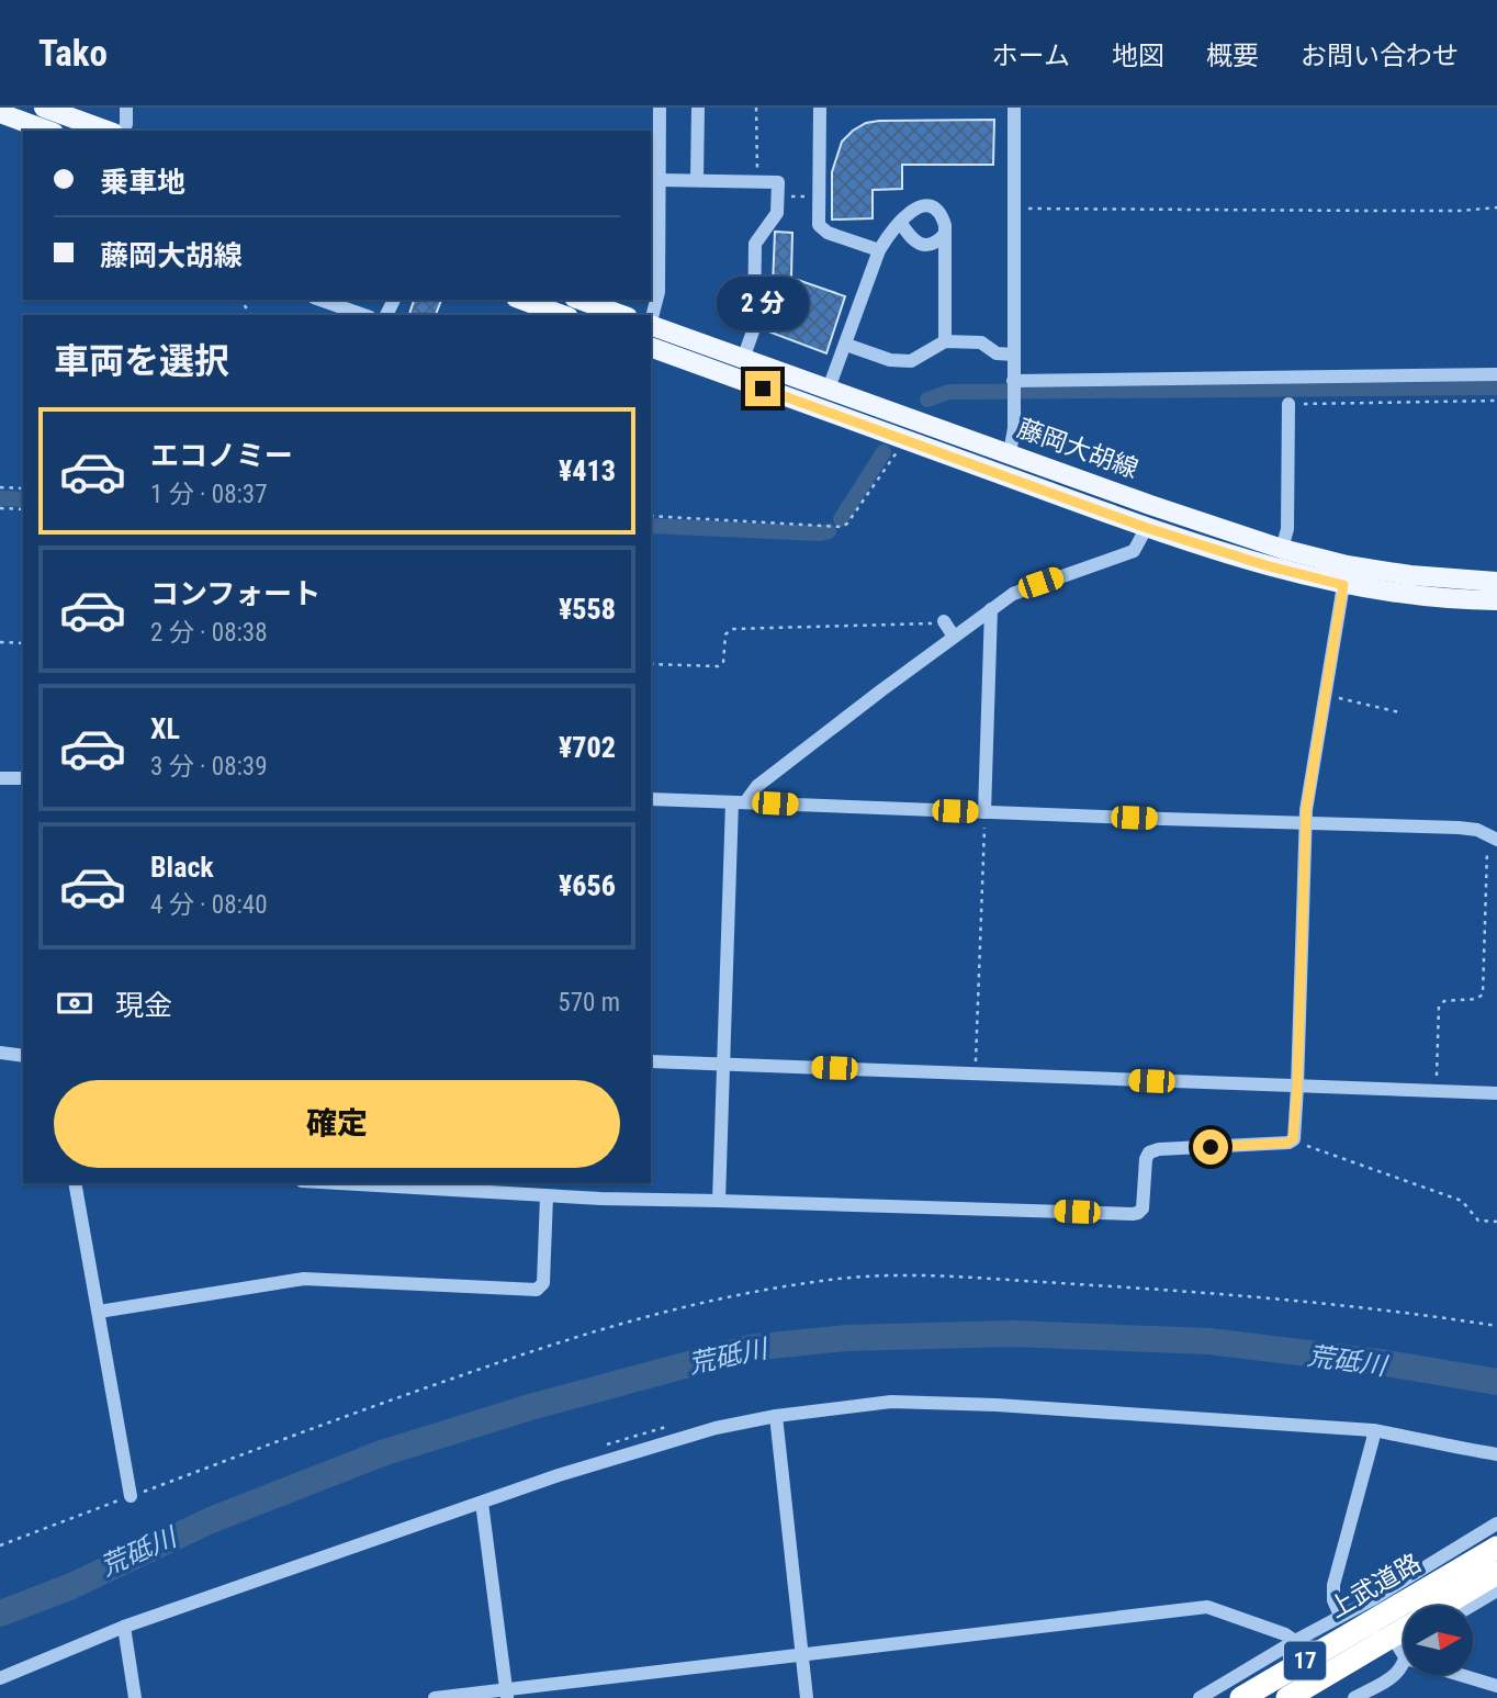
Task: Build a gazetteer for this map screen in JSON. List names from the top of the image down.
{
  "streets": {
    "highway": ["上武道路", "17"],
    "main road": ["藤岡大胡線"]
  },
  "water": ["荒砥川"],
  "north": "right",
  "page": {
    "header": "Tako",
    "nav": [
      "ホーム",
      "地図",
      "概要",
      "お問い合わせ"
    ],
    "banner": ["乗車地", "藤岡大胡線"],
    "bubble": "2 分",
    "heading": "車両を選択",
    "list": [
      {
        "name": "エコノミー",
        "note": "1 分 · 08:37",
        "value": "¥413"
      },
      {
        "name": "コンフォート",
        "note": "2 分 · 08:38",
        "value": "¥558"
      },
      {
        "name": "XL",
        "note": "3 分 · 08:39",
        "value": "¥702"
      },
      {
        "name": "Black",
        "note": "4 分 · 08:40",
        "value": "¥656"
      }
    ],
    "pay": ["現金", "570 m"],
    "buttons": "確定"
  }
}
